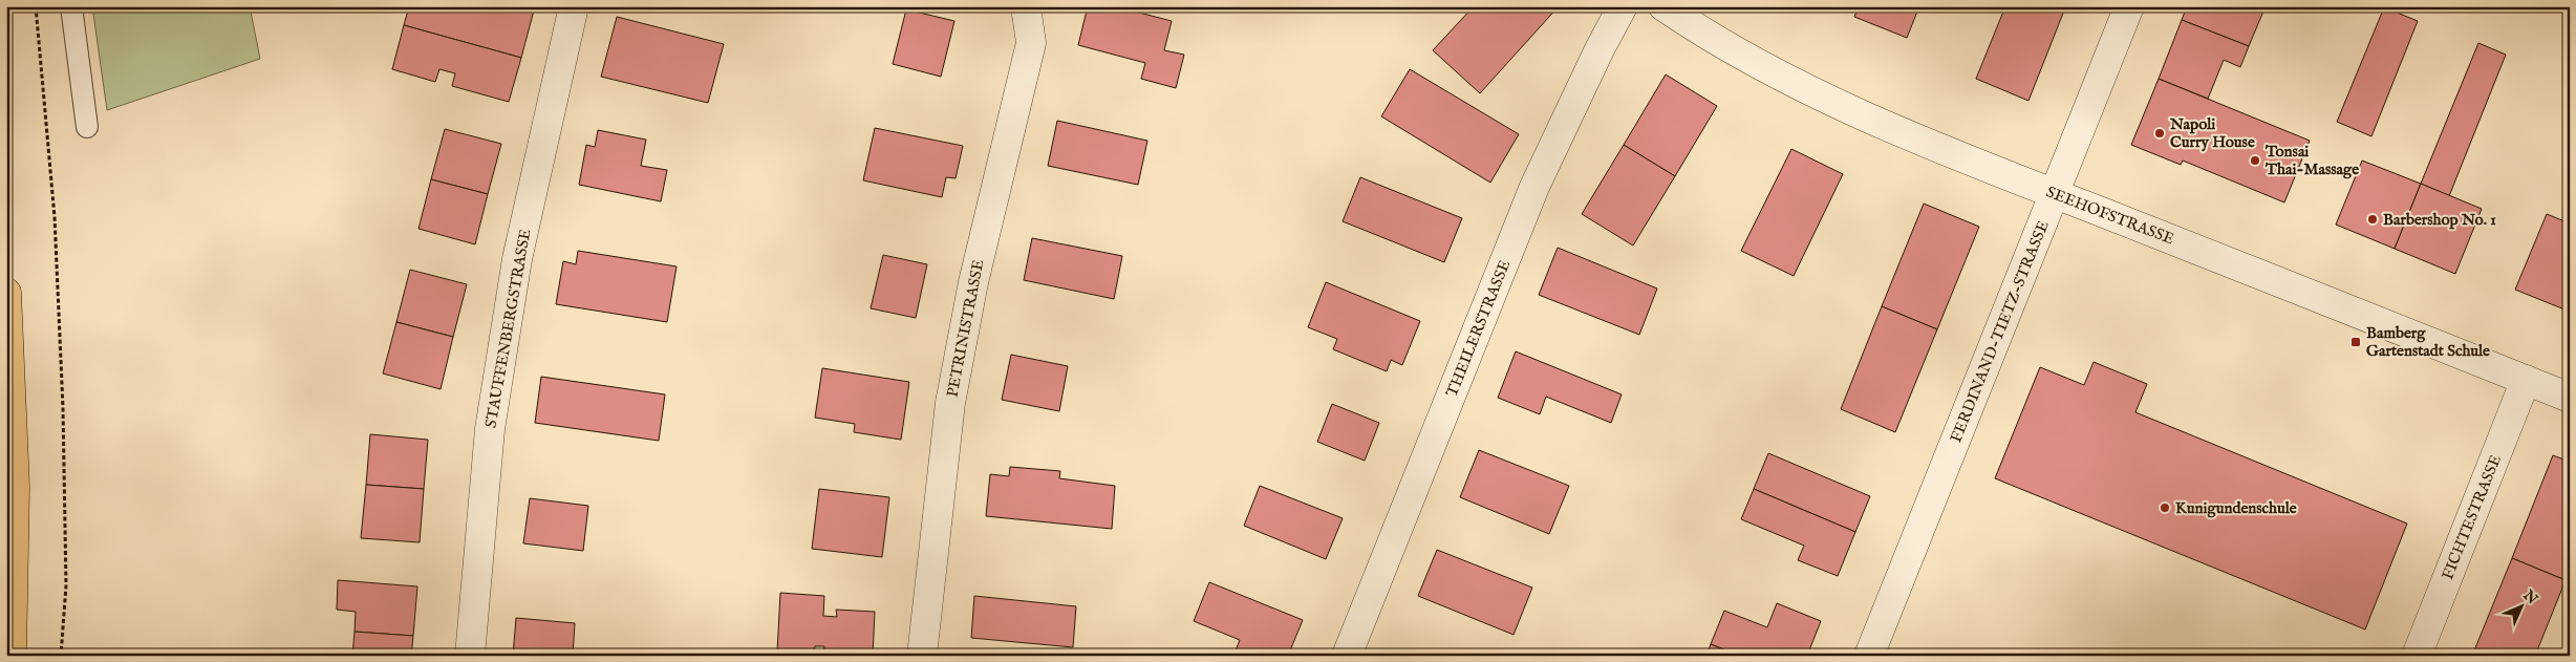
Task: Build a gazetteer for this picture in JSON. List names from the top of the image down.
{
  "streets": {
    "street": [
      "SEEHOFSTRASSE",
      "STAUFFENBERGSTRASSE",
      "PETRINISTRASSE",
      "THEILERSTRASSE",
      "FERDINAND-TIETZ-STRASSE",
      "FICHTESTRASSE"
    ]
  },
  "crossings": [
    ["SEEHOFSTRASSE", "FERDINAND-TIETZ-STRASSE"],
    ["SEEHOFSTRASSE", "FICHTESTRASSE"]
  ],
  "places": {
    "other": [
      "Napoli Curry House",
      "Tonsai Thai-Massage",
      "Barbershop No. 1",
      "Kunigundenschule"
    ],
    "transit": ["Bamberg Gartenstadt Schule"]
  },
  "north": "top right"
}
